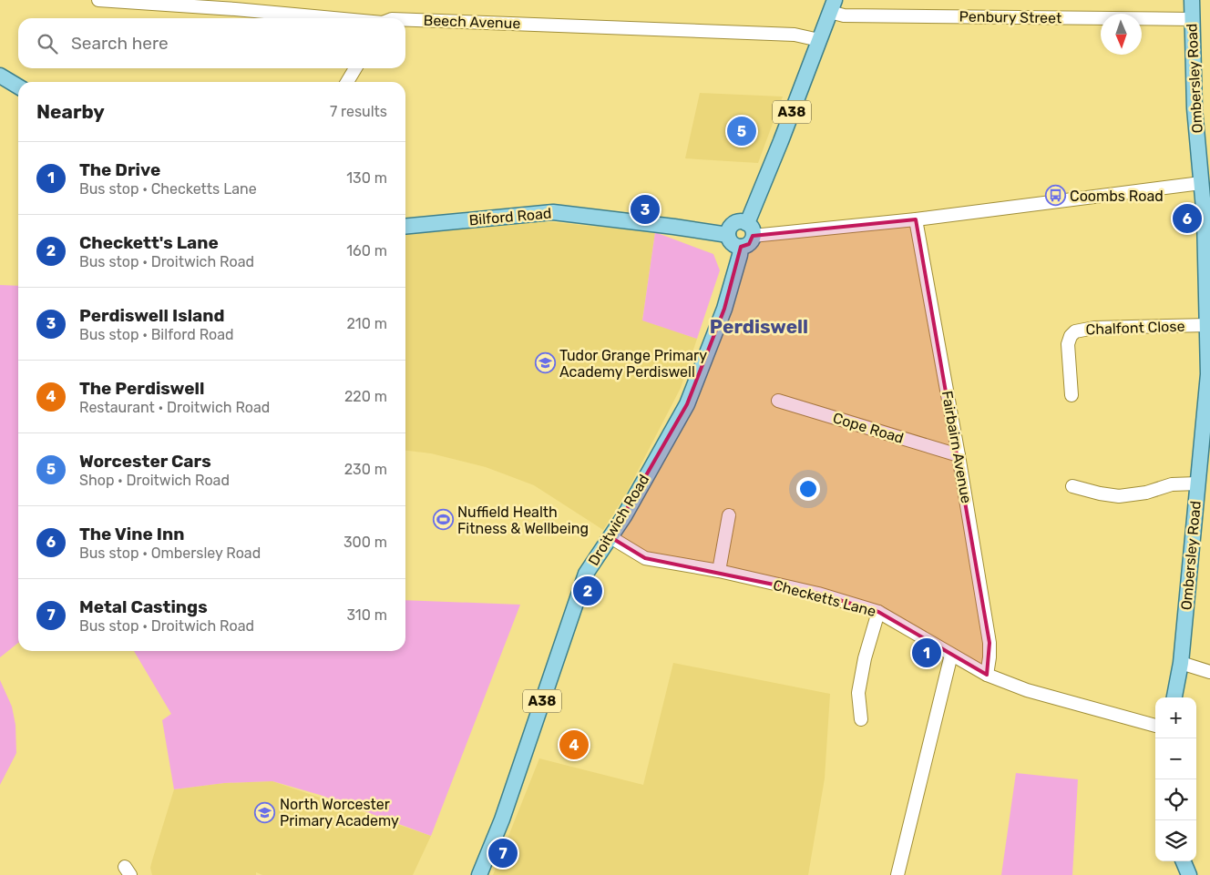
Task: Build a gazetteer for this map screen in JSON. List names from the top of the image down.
{
  "streets": {
    "main road": [
      "Ombersley Road",
      "A38",
      "Bilford Road",
      "Droitwich Road"
    ],
    "street": [
      "Penbury Street",
      "Beech Avenue",
      "Chalfont Close",
      "Cope Road",
      "Fairbairn Avenue",
      "Checketts Lane"
    ]
  },
  "crossings": [
    ["Penbury Street", "Ombersley Road"],
    ["Penbury Street", "A38"],
    ["Beech Avenue", "A38"],
    ["Ombersley Road", "Chalfont Close"],
    ["A38", "Bilford Road"],
    ["A38", "Droitwich Road"],
    ["Bilford Road", "Droitwich Road"],
    ["Cope Road", "Fairbairn Avenue"],
    ["Fairbairn Avenue", "Checketts Lane"],
    ["Droitwich Road", "Checketts Lane"]
  ],
  "districts": ["Perdiswell"],
  "places": {
    "bus stop": ["Coombs Road"],
    "school or university": ["Tudor Grange Primary Academy Perdiswell", "North Worcester Primary Academy"],
    "sports": ["Nuffield Health Fitness & Wellbeing"]
  },
  "north": "bottom",
  "page": {
    "search": "Search here",
    "heading": ["Nearby", "7 results"],
    "pins": [
      "5",
      "3",
      "6",
      "2",
      "1",
      "4",
      "7"
    ],
    "list": [
      {
        "mark": "1",
        "name": "The Drive",
        "note": "Bus stop · Checketts Lane",
        "value": "130 m"
      },
      {
        "mark": "2",
        "name": "Checkett's Lane",
        "note": "Bus stop · Droitwich Road",
        "value": "160 m"
      },
      {
        "mark": "3",
        "name": "Perdiswell Island",
        "note": "Bus stop · Bilford Road",
        "value": "210 m"
      },
      {
        "mark": "4",
        "name": "The Perdiswell",
        "note": "Restaurant · Droitwich Road",
        "value": "220 m"
      },
      {
        "mark": "5",
        "name": "Worcester Cars",
        "note": "Shop · Droitwich Road",
        "value": "230 m"
      },
      {
        "mark": "6",
        "name": "The Vine Inn",
        "note": "Bus stop · Ombersley Road",
        "value": "300 m"
      },
      {
        "mark": "7",
        "name": "Metal Castings",
        "note": "Bus stop · Droitwich Road",
        "value": "310 m"
      }
    ],
    "map_buttons": ["+", "−"]
  }
}
